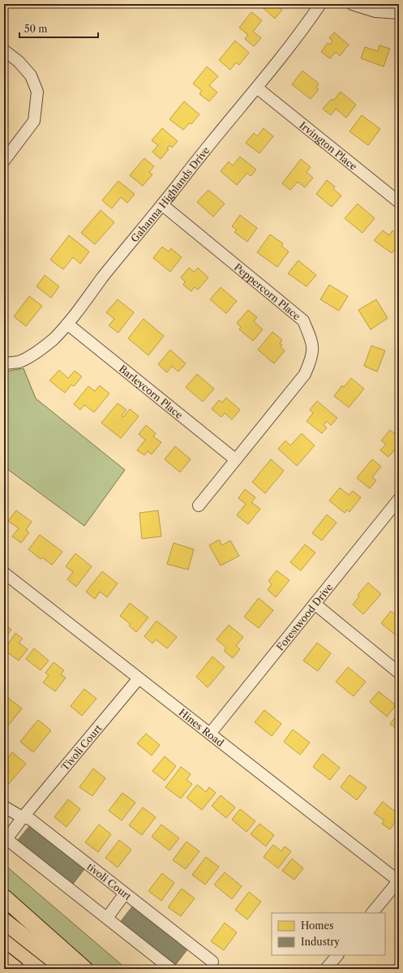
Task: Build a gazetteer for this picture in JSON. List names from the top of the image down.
{
  "streets": {
    "street": [
      "Irvington Place",
      "Gahanna Highlands Drive",
      "Peppercorn Place",
      "Barleycorn Place",
      "Forestwood Drive",
      "Hines Road",
      "Tivoli Court",
      "tivoli Court"
    ]
  },
  "crossings": [
    ["Irvington Place", "Gahanna Highlands Drive"],
    ["Gahanna Highlands Drive", "Peppercorn Place"],
    ["Gahanna Highlands Drive", "Barleycorn Place"],
    ["Peppercorn Place", "Barleycorn Place"],
    ["Forestwood Drive", "Hines Road"],
    ["Hines Road", "Tivoli Court"],
    ["Tivoli Court", "tivoli Court"]
  ],
  "legend": ["Homes", "Industry"],
  "scale_bar": "50 m"
}
